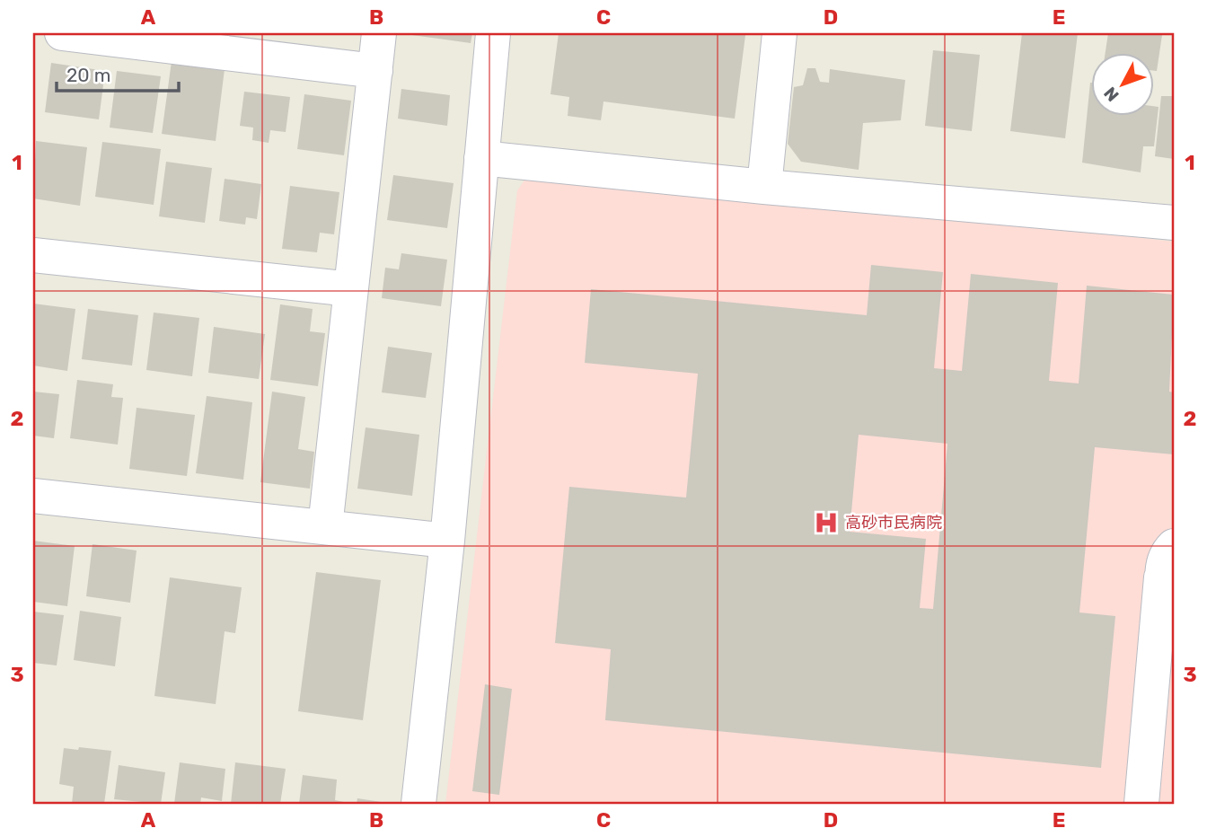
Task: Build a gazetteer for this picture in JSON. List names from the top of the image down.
{
  "places": {
    "hospital": ["高砂市民病院"]
  },
  "scale_bar": "20 m",
  "north": "bottom left",
  "grid": {
    "columns": [
      "A",
      "B",
      "C",
      "D",
      "E"
    ],
    "rows": ["1", "2", "3"]
  }
}
